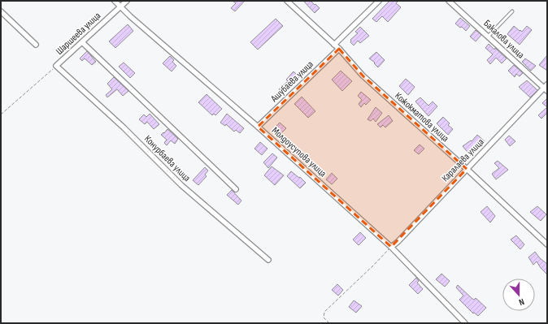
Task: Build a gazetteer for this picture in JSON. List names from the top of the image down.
{
  "streets": {
    "street": [
      "Шаршеева улица",
      "Бакалова улица",
      "Ашубаева улица",
      "Кожокматова улица",
      "Молдоусупова улица",
      "Конурбаева улица",
      "Каралаева улица"
    ]
  },
  "crossings": [
    ["Шаршеева улица", "Молдоусупова улица"],
    ["Шаршеева улица", "Конурбаева улица"],
    ["Бакалова улица", "Каралаева улица"],
    ["Ашубаева улица", "Кожокматова улица"],
    ["Ашубаева улица", "Молдоусупова улица"],
    ["Кожокматова улица", "Каралаева улица"],
    ["Молдоусупова улица", "Каралаева улица"]
  ],
  "north": "bottom"
}
